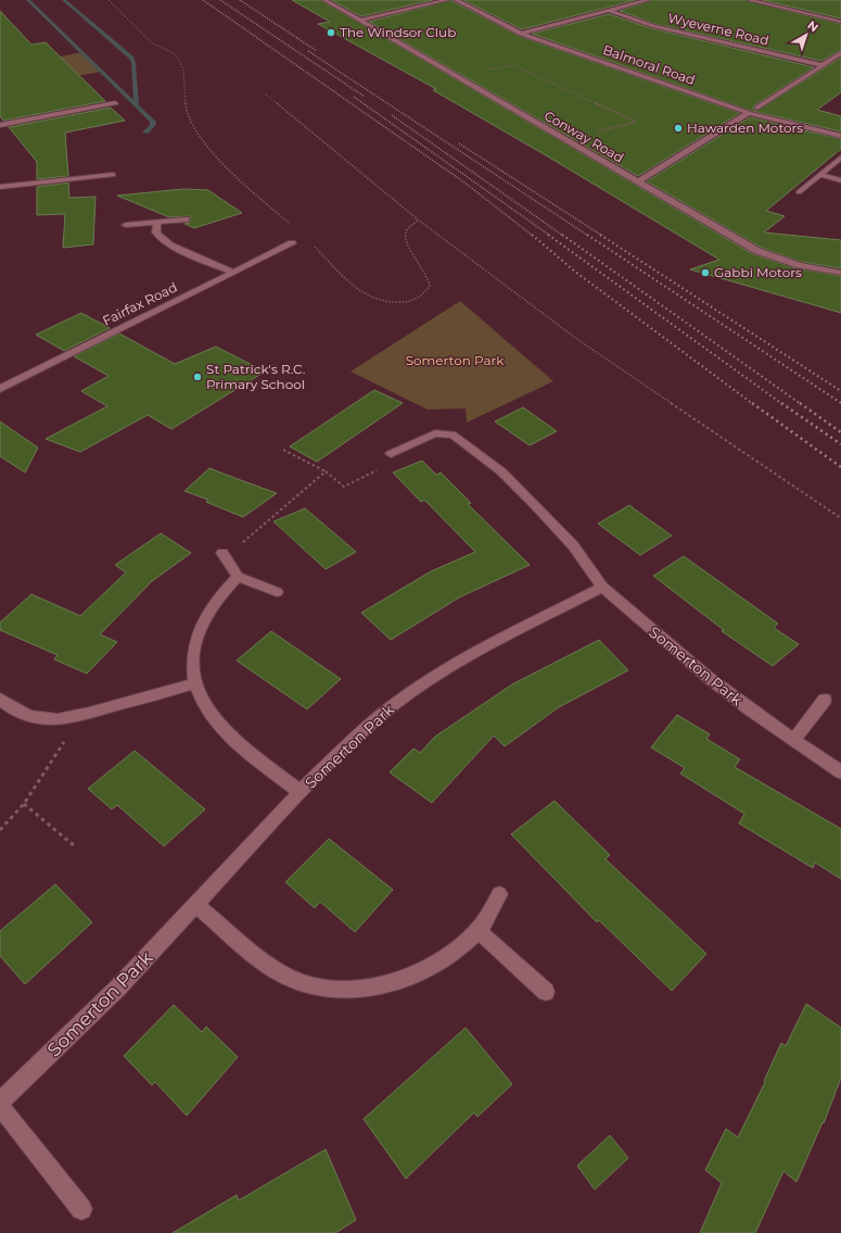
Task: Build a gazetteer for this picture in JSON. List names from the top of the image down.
{
  "streets": {
    "street": [
      "Wyeverne Road",
      "Balmoral Road",
      "Conway Road",
      "Fairfax Road",
      "Somerton Park"
    ]
  },
  "parks": ["Somerton Park"],
  "places": [
    "The Windsor Club",
    "Hawarden Motors",
    "Gabbi Motors",
    "St Patrick's R.C. Primary School"
  ],
  "north": "top right"
}
